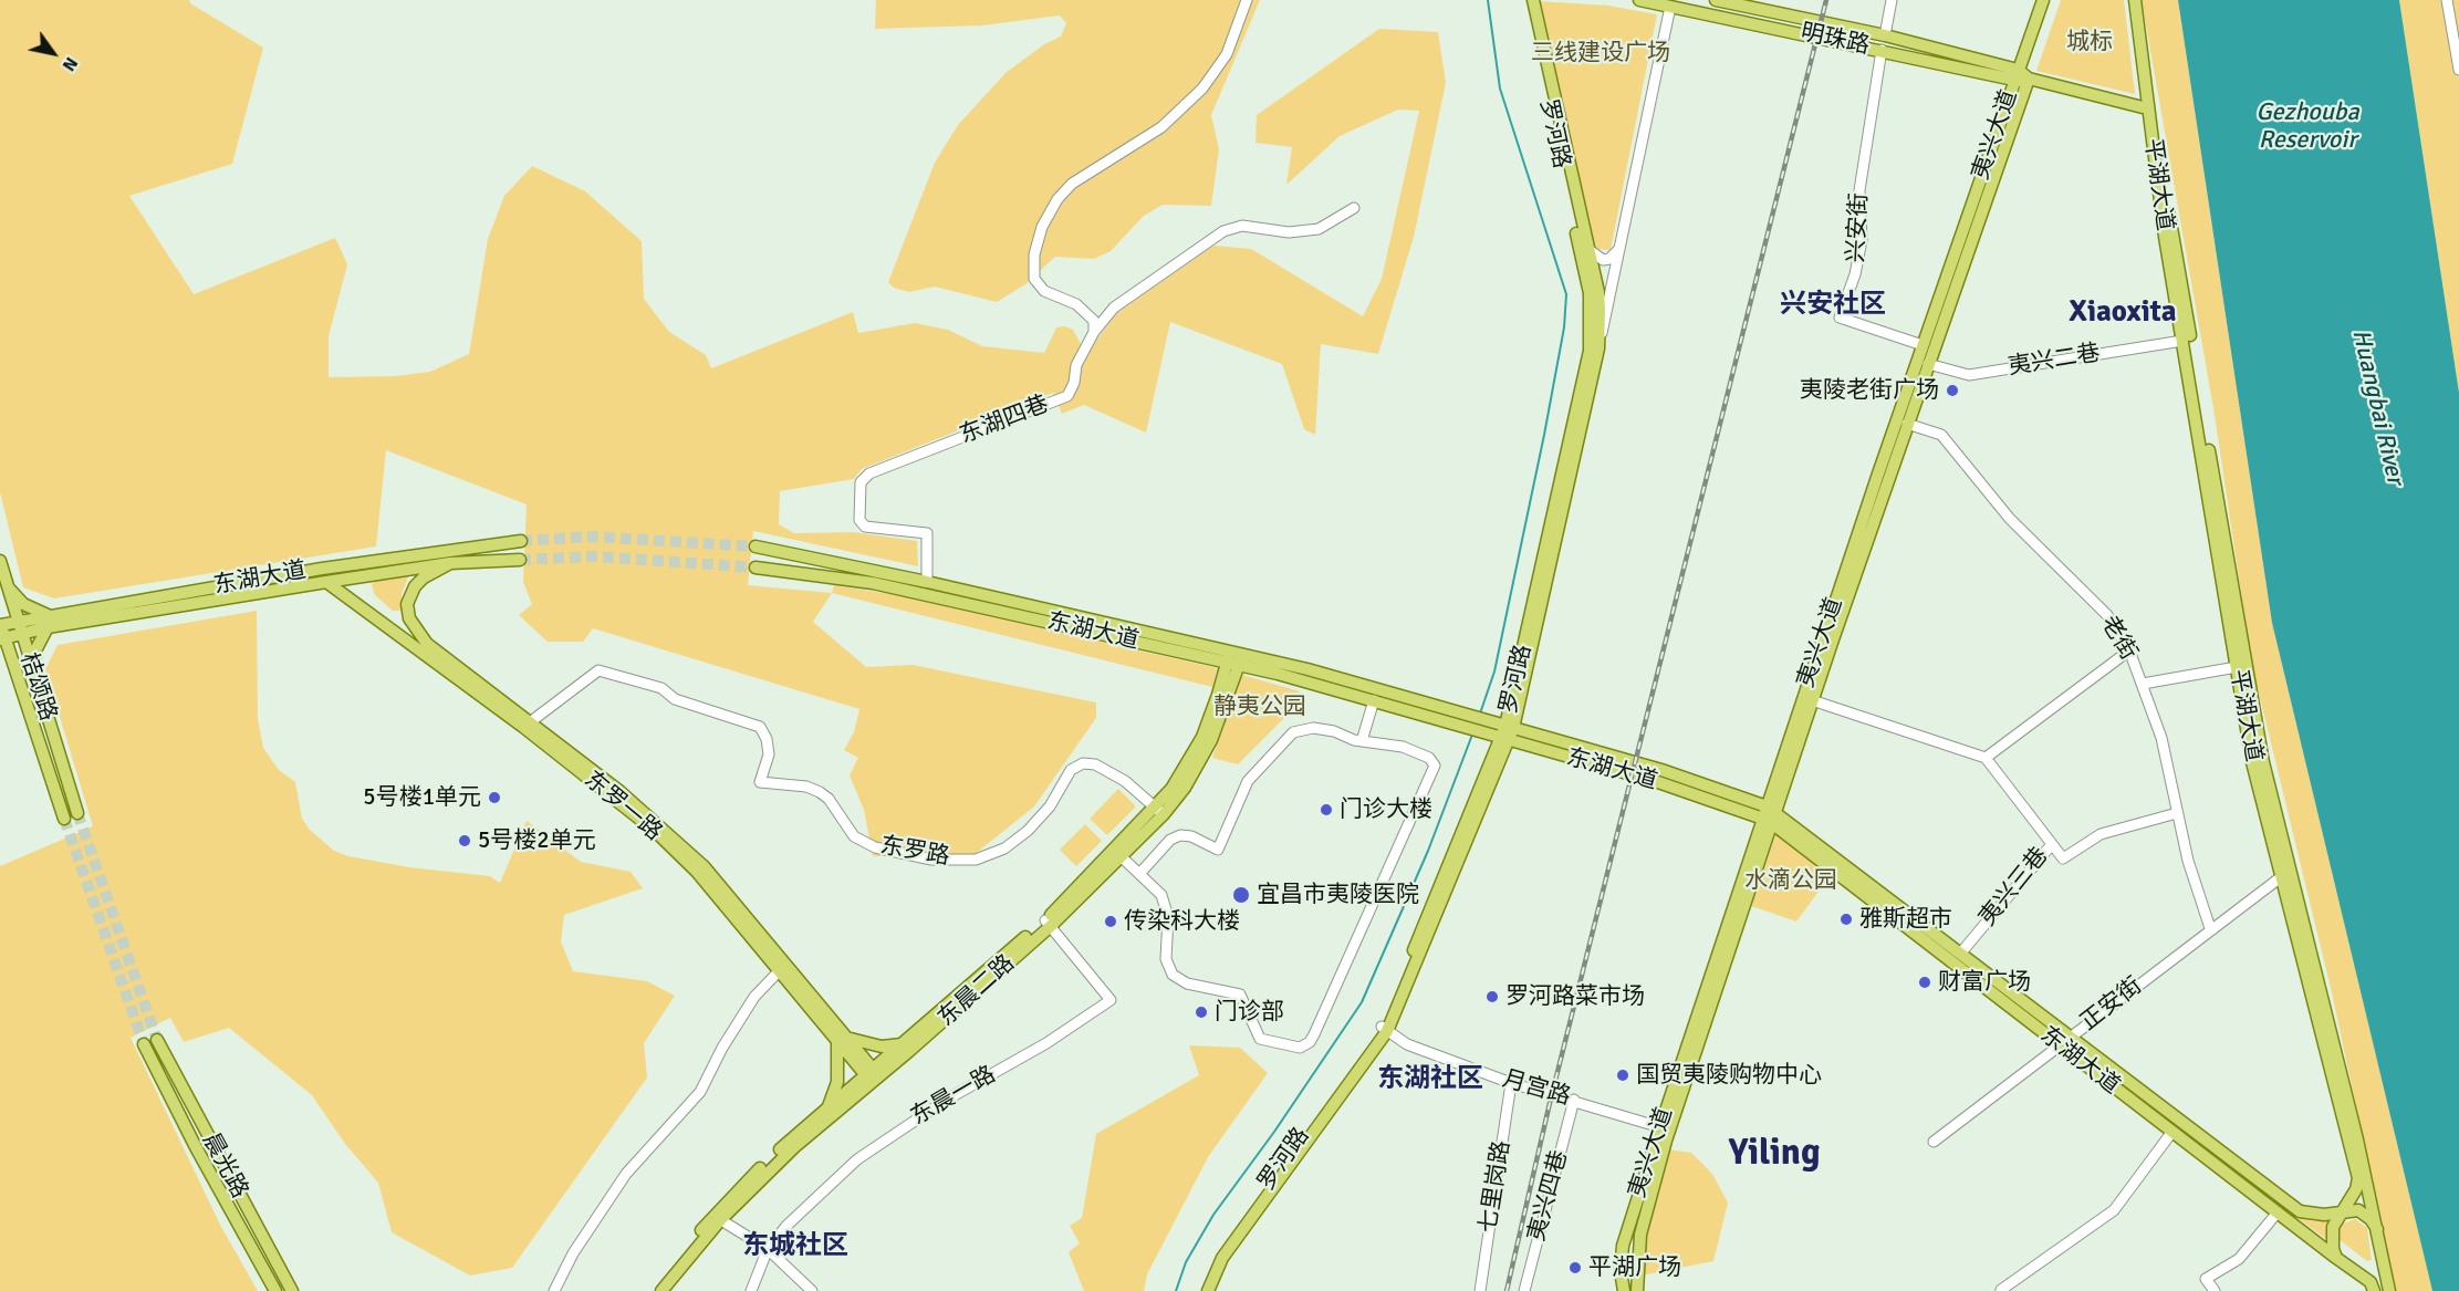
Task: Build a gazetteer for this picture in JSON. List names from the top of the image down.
{
  "streets": {
    "main road": [
      "明珠路",
      "罗河路",
      "夷兴大道",
      "平湖大道",
      "东湖大道",
      "桔颂路",
      "东罗一路",
      "东晨二路",
      "晨光路"
    ],
    "street": [
      "兴安街",
      "夷兴二巷",
      "东湖四巷",
      "老街",
      "东罗路",
      "夷兴三巷",
      "正安街",
      "月宫路",
      "东晨一路",
      "七里岗路",
      "夷兴四巷"
    ]
  },
  "crossings": [
    ["明珠路", "罗河路"],
    ["明珠路", "夷兴大道"],
    ["明珠路", "平湖大道"],
    ["明珠路", "兴安街"],
    ["罗河路", "东湖大道"],
    ["罗河路", "月宫路"],
    ["夷兴大道", "兴安街"],
    ["夷兴大道", "夷兴二巷"],
    ["夷兴大道", "东湖大道"],
    ["夷兴大道", "老街"],
    ["夷兴大道", "月宫路"],
    ["平湖大道", "夷兴二巷"],
    ["平湖大道", "东湖大道"],
    ["平湖大道", "正安街"],
    ["东湖四巷", "东湖大道"],
    ["东湖大道", "桔颂路"],
    ["东湖大道", "东罗一路"],
    ["东湖大道", "夷兴三巷"],
    ["东湖大道", "东晨二路"],
    ["东湖大道", "正安街"],
    ["老街", "正安街"],
    ["东罗一路", "东罗路"],
    ["东罗一路", "东晨二路"],
    ["东罗路", "东晨二路"],
    ["东晨二路", "东晨一路"],
    ["月宫路", "七里岗路"],
    ["月宫路", "夷兴四巷"]
  ],
  "districts": [
    "兴安社区",
    "Xiaoxita",
    "东湖社区",
    "Yiling",
    "东城社区"
  ],
  "water": ["Gezhouba Reservoir", "Huangbai River"],
  "parks": [
    "城标",
    "三线建设广场",
    "静夷公园",
    "水滴公园"
  ],
  "places": [
    "夷陵老街广场",
    "5号楼1单元",
    "门诊大楼",
    "5号楼2单元",
    "宜昌市夷陵医院",
    "雅斯超市",
    "传染科大楼",
    "财富广场",
    "罗河路菜市场",
    "门诊部",
    "国贸夷陵购物中心",
    "平湖广场"
  ],
  "north": "bottom right"
}
